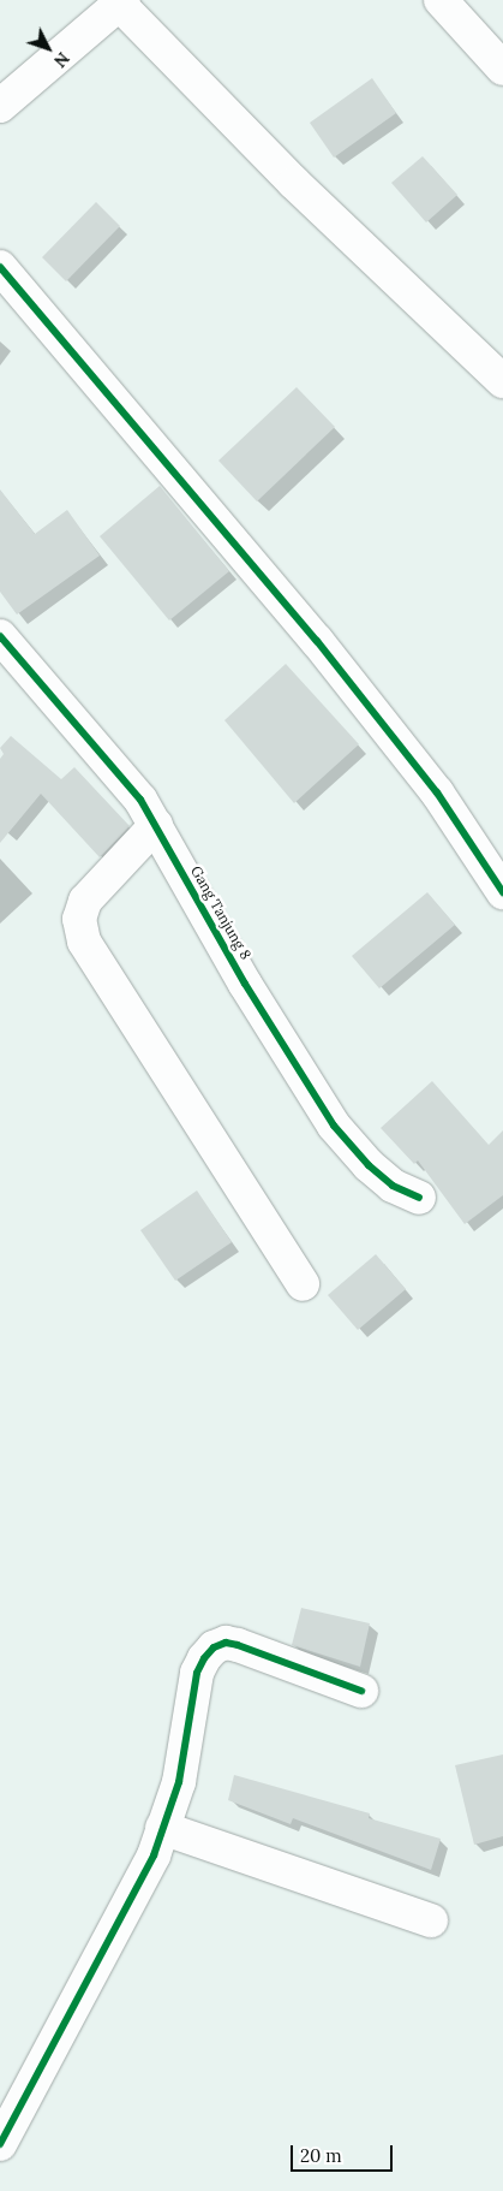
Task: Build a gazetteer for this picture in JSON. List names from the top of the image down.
{
  "streets": {
    "street": ["Gang Tanjung 8"]
  },
  "scale_bar": "20 m",
  "north": "bottom right"
}
